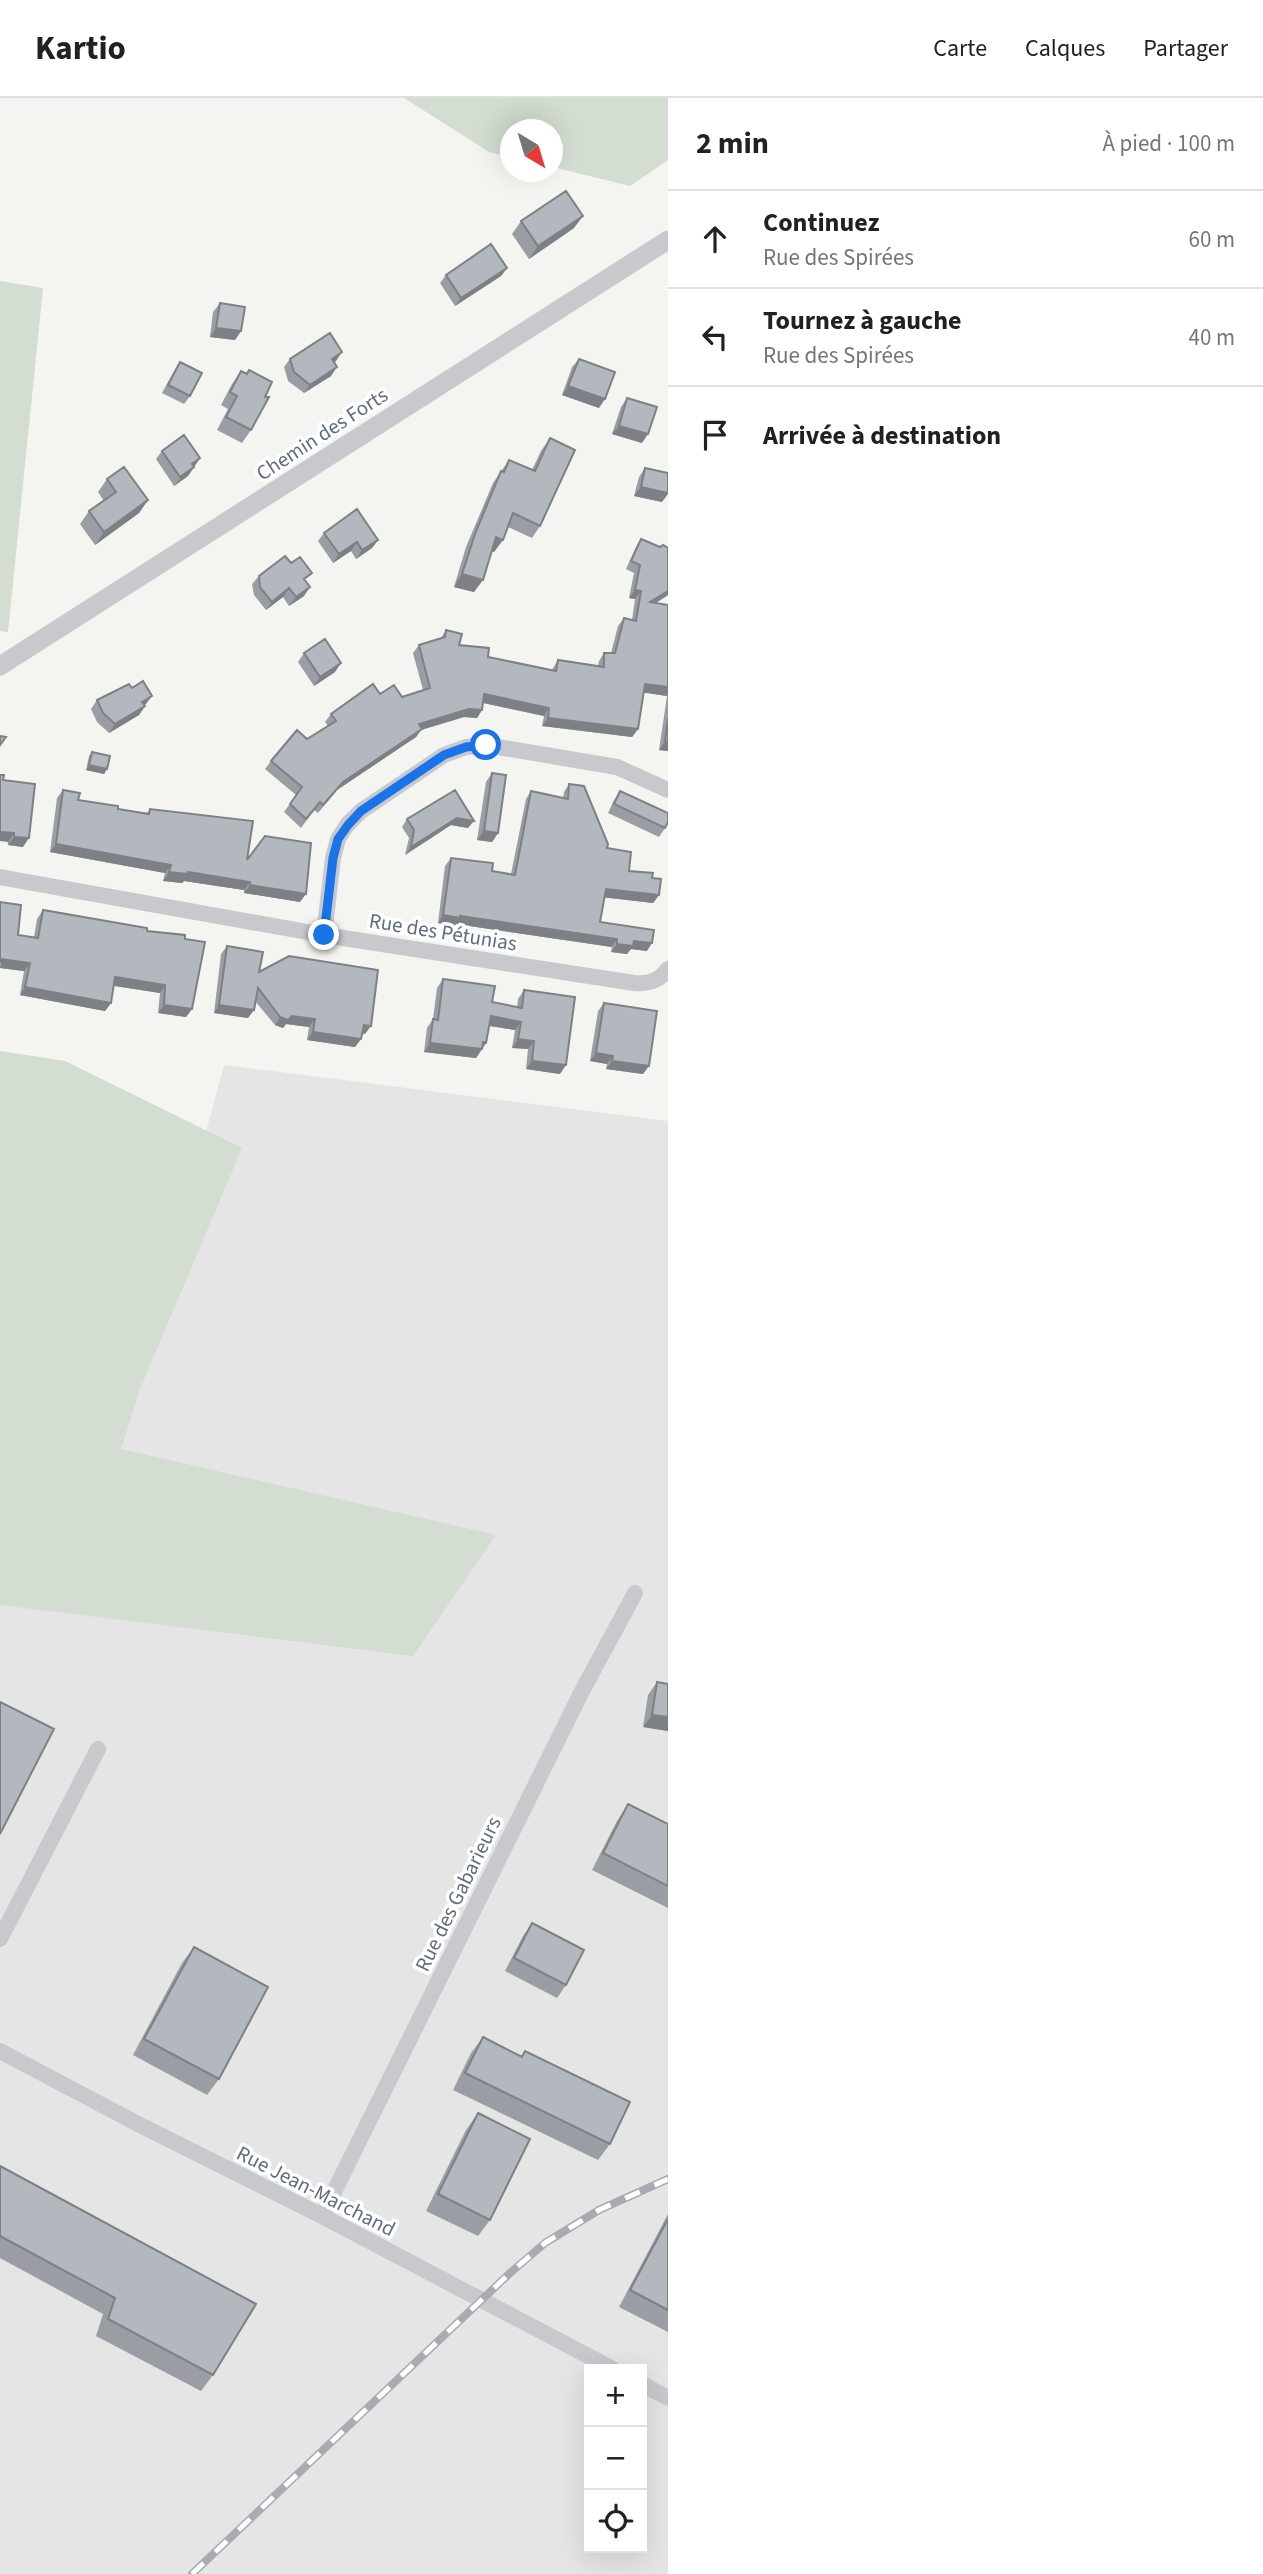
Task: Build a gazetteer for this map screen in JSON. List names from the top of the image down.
{
  "streets": {
    "street": [
      "Chemin des Forts",
      "Rue des Pétunias",
      "Rue des Gabarieurs",
      "Rue Jean-Marchand"
    ]
  },
  "crossings": [
    ["Rue des Gabarieurs", "Rue Jean-Marchand"]
  ],
  "north": "bottom right",
  "page": {
    "header": "Kartio",
    "nav": ["Carte", "Calques", "Partager"],
    "heading": ["2 min", "À pied · 100 m"],
    "list": [
      ["Continuez", "Rue des Spirées", "60 m"],
      ["Tournez à gauche", "Rue des Spirées", "40 m"],
      "Arrivée à destination"
    ],
    "map_buttons": ["+", "−"]
  }
}
